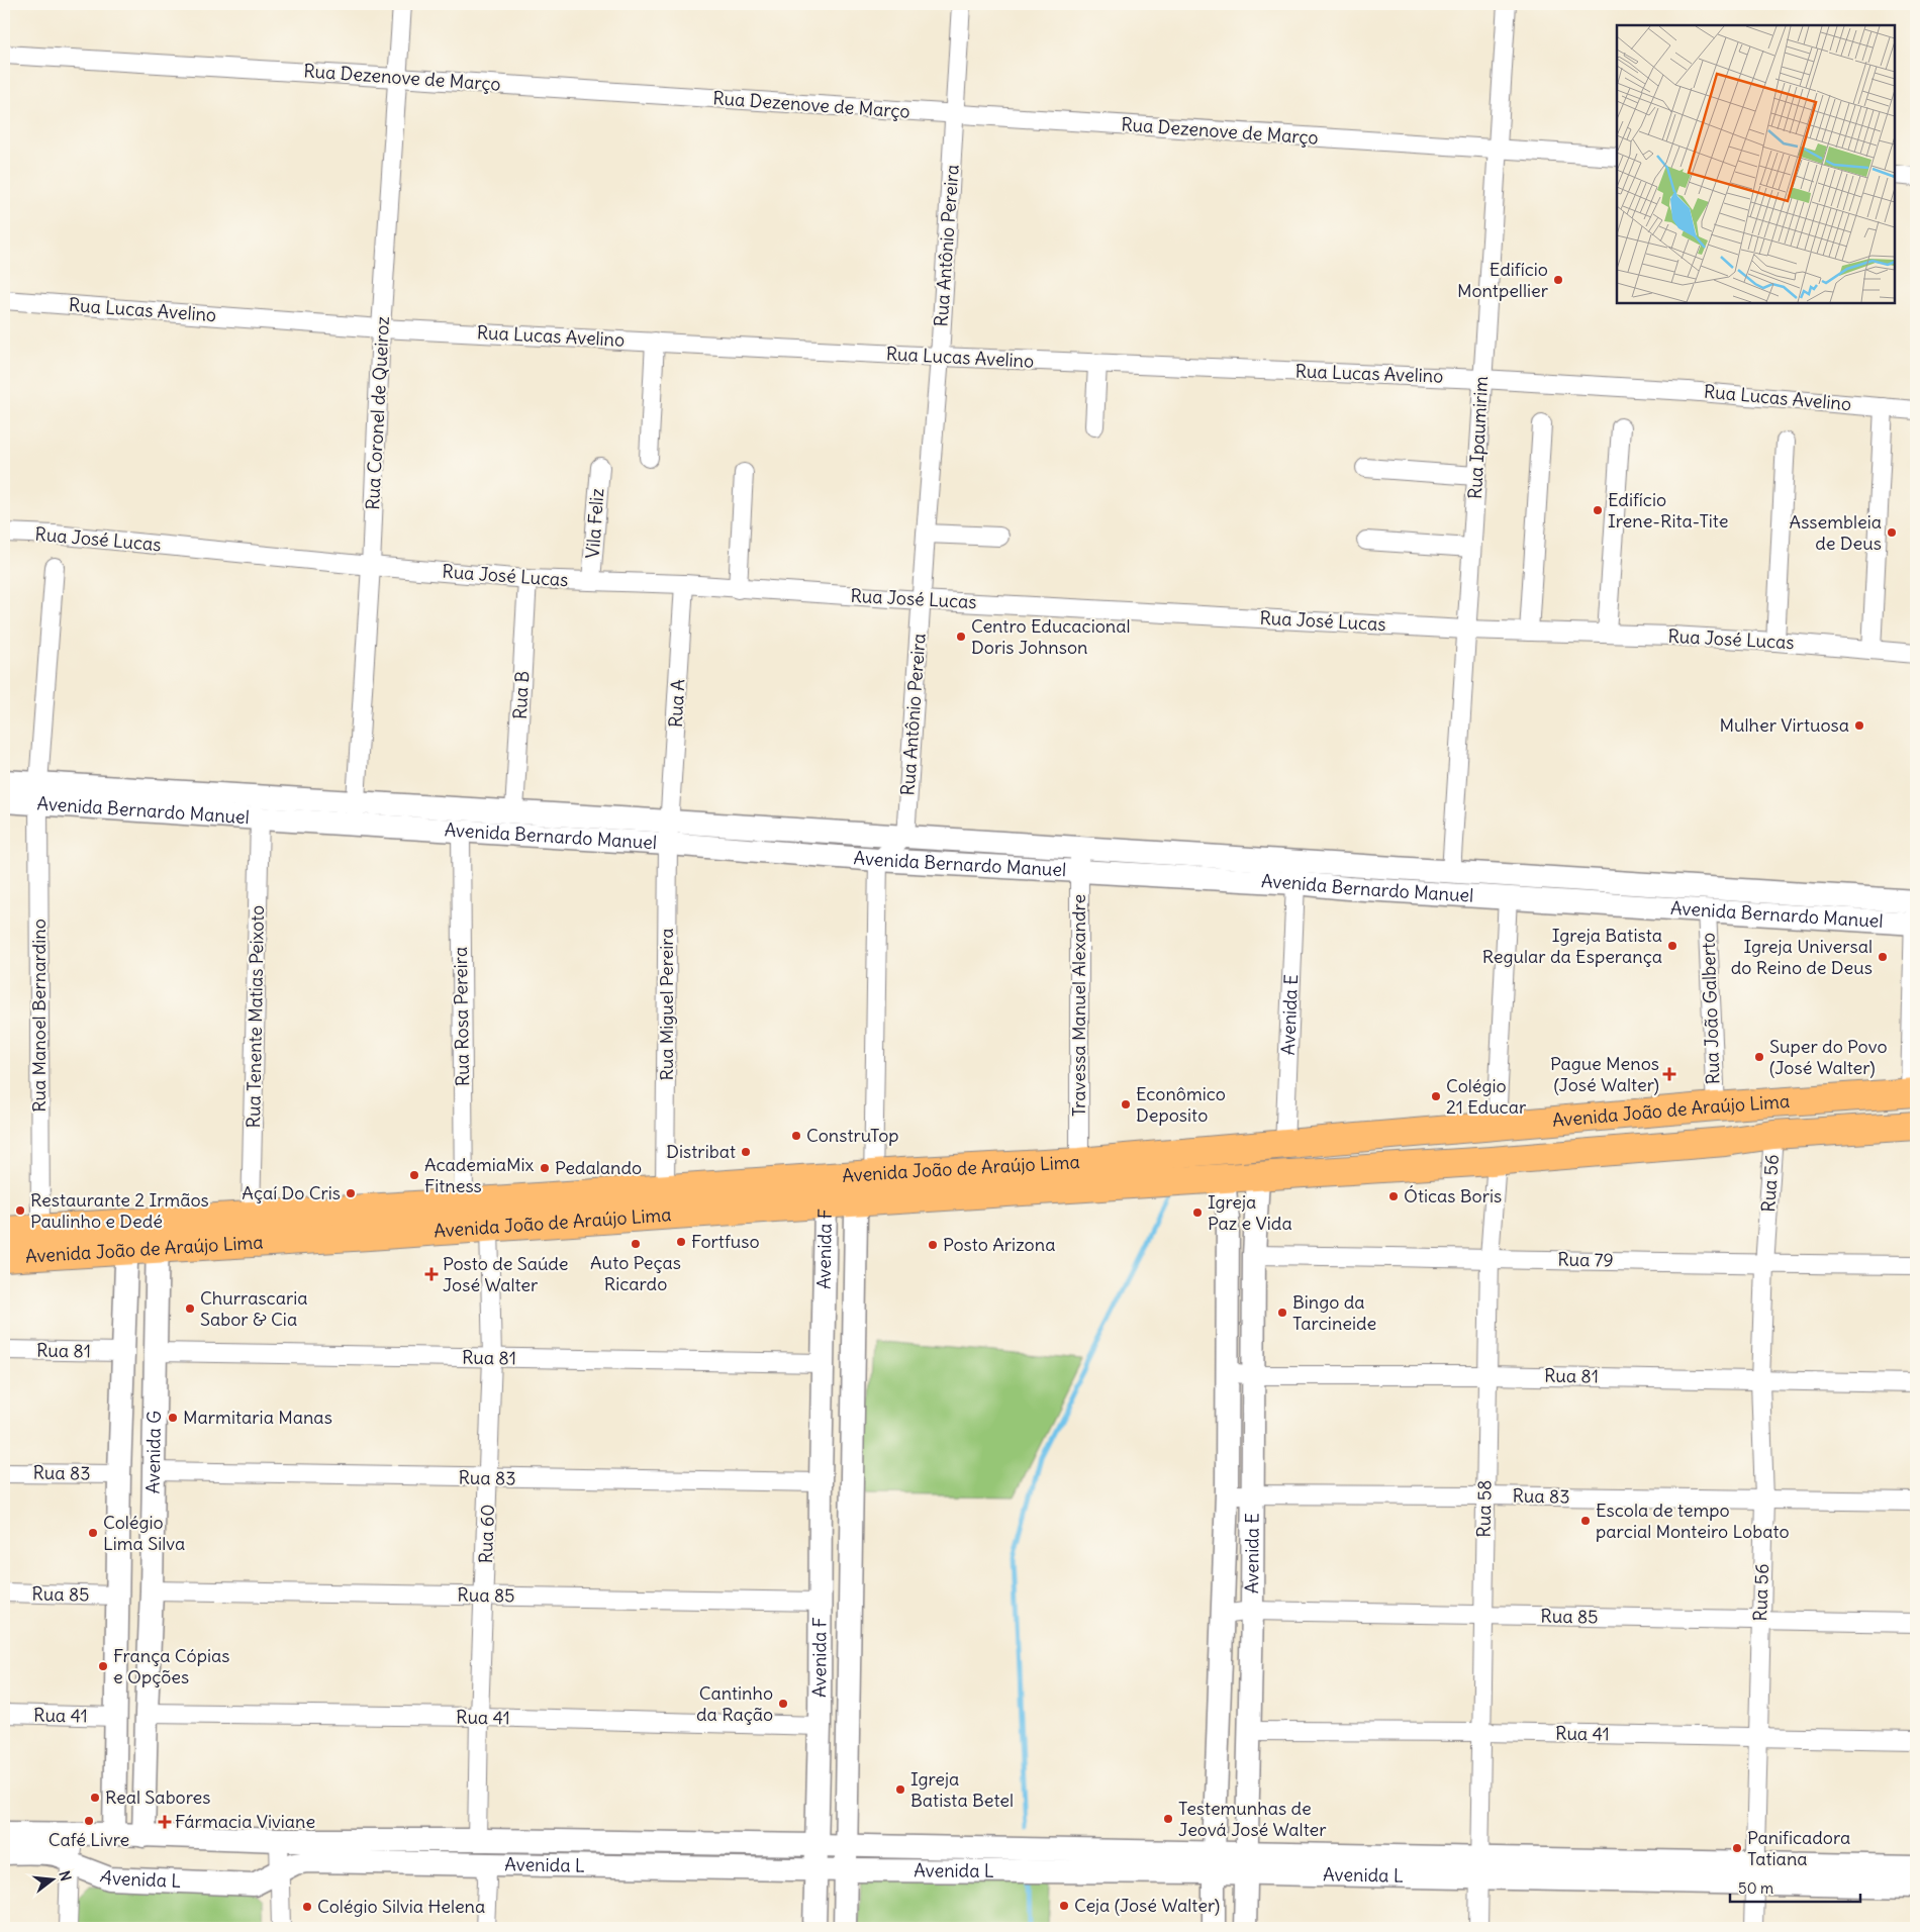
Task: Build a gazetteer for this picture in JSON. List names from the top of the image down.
{
  "streets": {
    "main road": ["Avenida João de Araújo Lima"],
    "street": [
      "Rua Dezenove de Março",
      "Rua Antônio Pereira",
      "Rua Lucas Avelino",
      "Rua Coronel de Queiroz",
      "Rua Ipaumirim",
      "Vila Feliz",
      "Rua José Lucas",
      "Rua B",
      "Rua A",
      "Avenida Bernardo Manuel",
      "Rua Miguel Pereira",
      "Travessa Manuel Alexandre",
      "Rua João Galberto",
      "Avenida E",
      "Rua Manoel Bernardino",
      "Rua Tenente Matias Peixoto",
      "Rua Rosa Pereira",
      "Rua 56",
      "Avenida F",
      "Rua 79",
      "Rua 81",
      "Avenida G",
      "Rua 83",
      "Rua 58",
      "Rua 60",
      "Rua 85",
      "Rua 41",
      "Avenida L"
    ]
  },
  "crossings": [
    ["Rua Dezenove de Março", "Rua Antônio Pereira"],
    ["Rua Dezenove de Março", "Rua Coronel de Queiroz"],
    ["Rua Dezenove de Março", "Rua Ipaumirim"],
    ["Rua Antônio Pereira", "Rua Lucas Avelino"],
    ["Rua Antônio Pereira", "Rua José Lucas"],
    ["Rua Antônio Pereira", "Avenida Bernardo Manuel"],
    ["Rua Lucas Avelino", "Rua Coronel de Queiroz"],
    ["Rua Lucas Avelino", "Rua Ipaumirim"],
    ["Rua Coronel de Queiroz", "Rua José Lucas"],
    ["Rua Coronel de Queiroz", "Avenida Bernardo Manuel"],
    ["Rua Ipaumirim", "Rua José Lucas"],
    ["Rua Ipaumirim", "Avenida Bernardo Manuel"],
    ["Vila Feliz", "Rua José Lucas"],
    ["Rua José Lucas", "Rua B"],
    ["Rua José Lucas", "Rua A"],
    ["Rua B", "Avenida Bernardo Manuel"],
    ["Rua A", "Avenida Bernardo Manuel"],
    ["Rua A", "Rua Miguel Pereira"],
    ["Avenida Bernardo Manuel", "Rua Miguel Pereira"],
    ["Avenida Bernardo Manuel", "Travessa Manuel Alexandre"],
    ["Avenida Bernardo Manuel", "Rua João Galberto"],
    ["Avenida Bernardo Manuel", "Avenida E"],
    ["Avenida Bernardo Manuel", "Rua Manoel Bernardino"],
    ["Avenida Bernardo Manuel", "Rua Tenente Matias Peixoto"],
    ["Avenida Bernardo Manuel", "Rua Rosa Pereira"],
    ["Rua Miguel Pereira", "Avenida João de Araújo Lima"],
    ["Travessa Manuel Alexandre", "Avenida João de Araújo Lima"],
    ["Rua João Galberto", "Avenida João de Araújo Lima"],
    ["Avenida E", "Avenida João de Araújo Lima"],
    ["Avenida E", "Rua 79"],
    ["Avenida E", "Rua 81"],
    ["Avenida E", "Rua 83"],
    ["Avenida E", "Rua 85"],
    ["Avenida E", "Rua 41"],
    ["Avenida E", "Avenida L"],
    ["Rua Manoel Bernardino", "Avenida João de Araújo Lima"],
    ["Rua Tenente Matias Peixoto", "Avenida João de Araújo Lima"],
    ["Rua Rosa Pereira", "Avenida João de Araújo Lima"],
    ["Avenida João de Araújo Lima", "Rua 56"],
    ["Avenida João de Araújo Lima", "Avenida F"],
    ["Avenida João de Araújo Lima", "Avenida G"],
    ["Avenida João de Araújo Lima", "Rua 58"],
    ["Avenida João de Araújo Lima", "Rua 60"],
    ["Rua 56", "Rua 79"],
    ["Rua 56", "Rua 81"],
    ["Rua 56", "Rua 83"],
    ["Rua 56", "Rua 85"],
    ["Rua 56", "Rua 41"],
    ["Rua 56", "Avenida L"],
    ["Avenida F", "Rua 81"],
    ["Avenida F", "Rua 83"],
    ["Avenida F", "Rua 85"],
    ["Avenida F", "Rua 41"],
    ["Avenida F", "Avenida L"],
    ["Rua 79", "Rua 58"],
    ["Rua 81", "Avenida G"],
    ["Rua 81", "Rua 58"],
    ["Rua 81", "Rua 60"],
    ["Avenida G", "Rua 83"],
    ["Avenida G", "Rua 85"],
    ["Avenida G", "Rua 41"],
    ["Avenida G", "Avenida L"],
    ["Rua 83", "Rua 58"],
    ["Rua 83", "Rua 60"],
    ["Rua 58", "Rua 85"],
    ["Rua 58", "Rua 41"],
    ["Rua 58", "Avenida L"],
    ["Rua 60", "Rua 85"],
    ["Rua 60", "Rua 41"],
    ["Rua 60", "Avenida L"]
  ],
  "places": {
    "other": [
      "Edifício Montpellier",
      "Edifício Irene-Rita-Tite",
      "Assembleia de Deus",
      "Centro Educacional Doris Johnson",
      "Mulher Virtuosa",
      "Igreja Batista Regular da Esperança",
      "Igreja Universal do Reino de Deus",
      "Super do Povo (José Walter)",
      "Colégio 21 Educar",
      "Econômico Deposito",
      "ConstruTop",
      "Distribat",
      "Pedalando",
      "AcademiaMix Fitness",
      "Açaí Do Cris",
      "Óticas Boris",
      "Restaurante 2 Irmãos Paulinho e Dedé",
      "Igreja Paz e Vida",
      "Fortfuso",
      "Auto Peças Ricardo",
      "Posto Arizona",
      "Churrascaria Sabor & Cia",
      "Bingo da Tarcineide",
      "Marmitaria Manas",
      "Escola de tempo parcial Monteiro Lobato",
      "Colégio Lima Silva",
      "França Cópias e Opções",
      "Cantinho da Ração",
      "Igreja Batista Betel",
      "Real Sabores",
      "Testemunhas de Jeová José Walter",
      "Café Livre",
      "Panificadora Tatiana",
      "Ceja (José Walter)",
      "Colégio Silvia Helena"
    ],
    "health": ["Pague Menos (José Walter)", "Posto de Saúde José Walter", "Fármacia Viviane"]
  },
  "scale_bar": "50 m",
  "north": "right"
}
